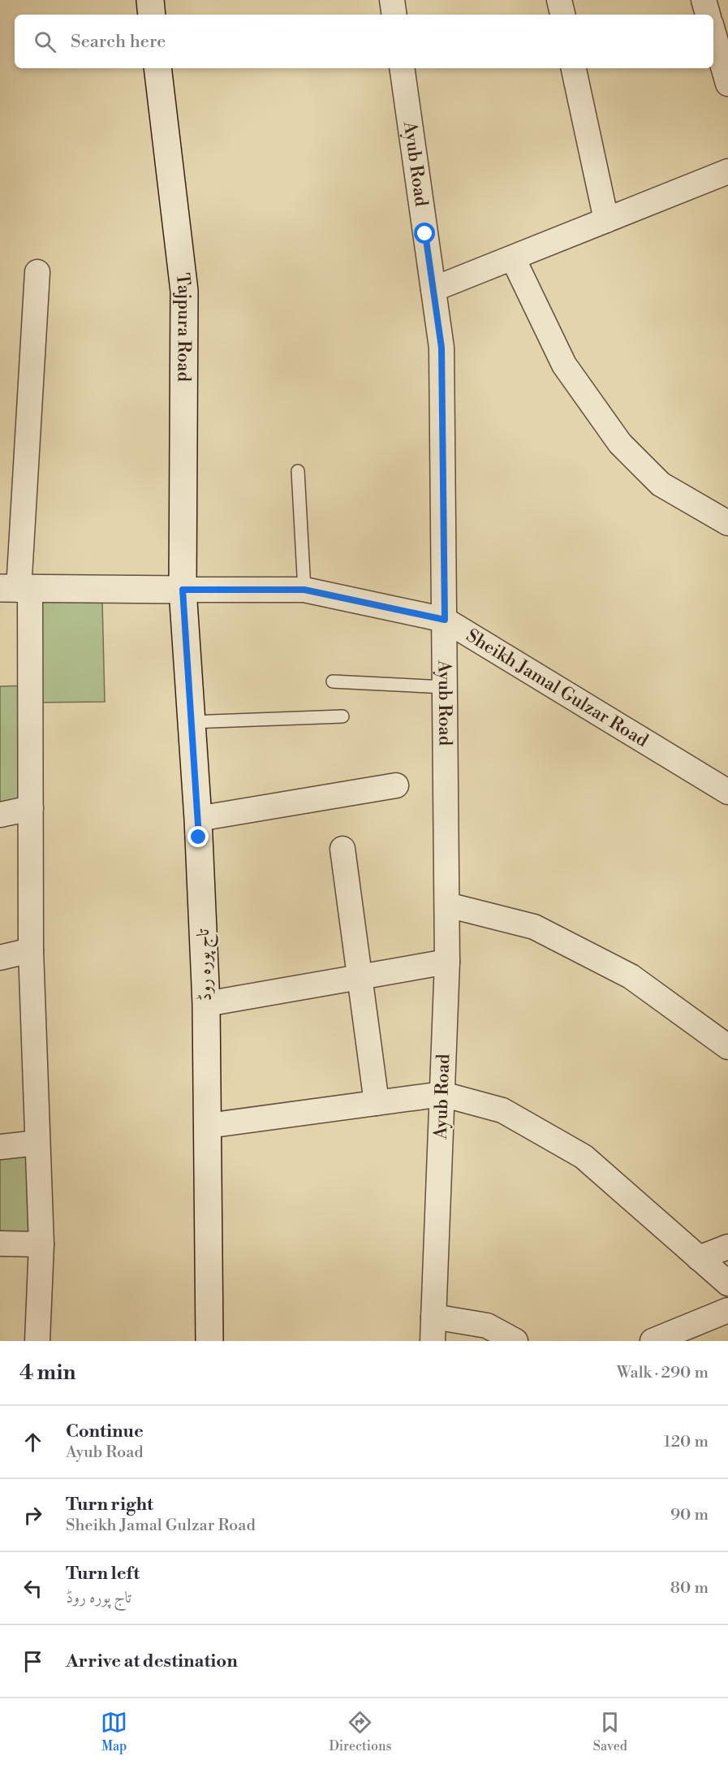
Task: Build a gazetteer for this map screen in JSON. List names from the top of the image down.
{
  "streets": {
    "main road": ["Tajpura Road", "Sheikh Jamal Gulzar Road", "تاج پورہ روڈ"],
    "street": ["Ayub Road"]
  },
  "crossings": [
    ["Ayub Road", "Sheikh Jamal Gulzar Road"],
    ["Tajpura Road", "Sheikh Jamal Gulzar Road"],
    ["Tajpura Road", "تاج پورہ روڈ"],
    ["Sheikh Jamal Gulzar Road", "تاج پورہ روڈ"]
  ],
  "page": {
    "search": "Search here",
    "heading": ["4 min", "Walk · 290 m"],
    "list": [
      ["Continue", "Ayub Road", "120 m"],
      ["Turn right", "Sheikh Jamal Gulzar Road", "90 m"],
      ["Turn left", "تاج پورہ روڈ", "80 m"],
      "Arrive at destination"
    ],
    "nav": ["Map", "Directions", "Saved"]
  }
}
